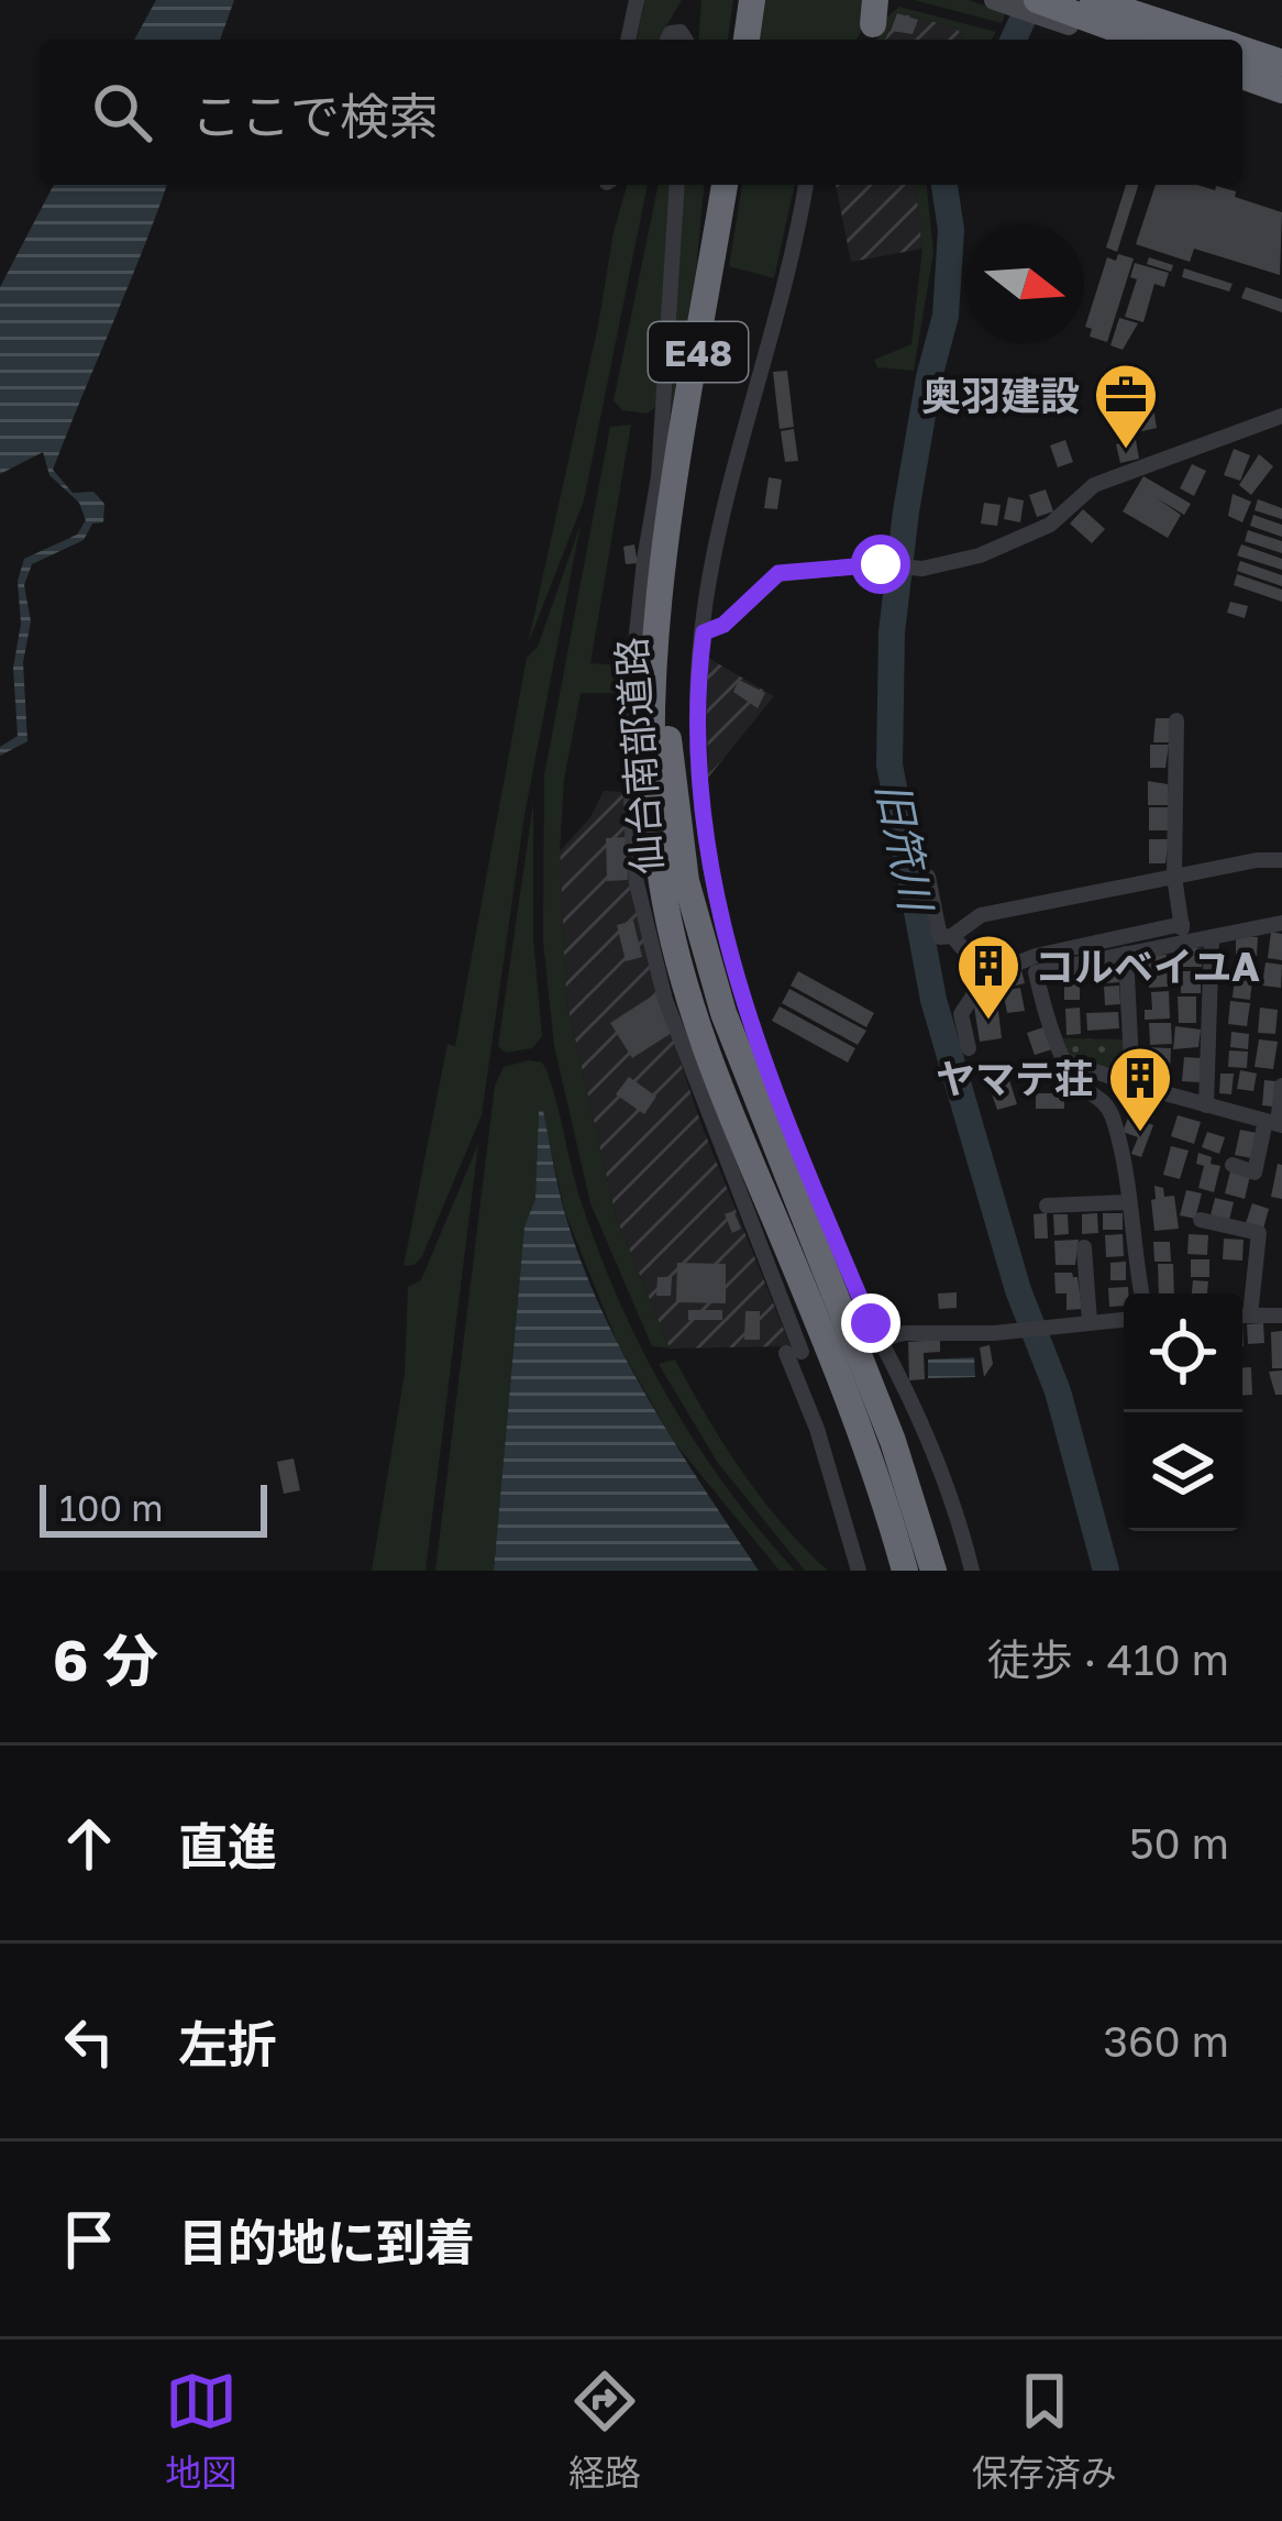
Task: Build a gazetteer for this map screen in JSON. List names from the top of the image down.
{
  "streets": {
    "highway": ["E48", "仙台南部道路"]
  },
  "water": ["旧笊川"],
  "places": {
    "office": ["奥羽建設"],
    "building": ["コルベイユA", "ヤマテ荘"]
  },
  "scale_bar": "100 m",
  "north": "right",
  "page": {
    "search": "ここで検索",
    "scale": "100 m",
    "heading": ["6 分", "徒歩 · 410 m"],
    "list": [
      ["直進", "50 m"],
      ["左折", "360 m"],
      "目的地に到着"
    ],
    "nav": ["地図", "経路", "保存済み"]
  }
}
